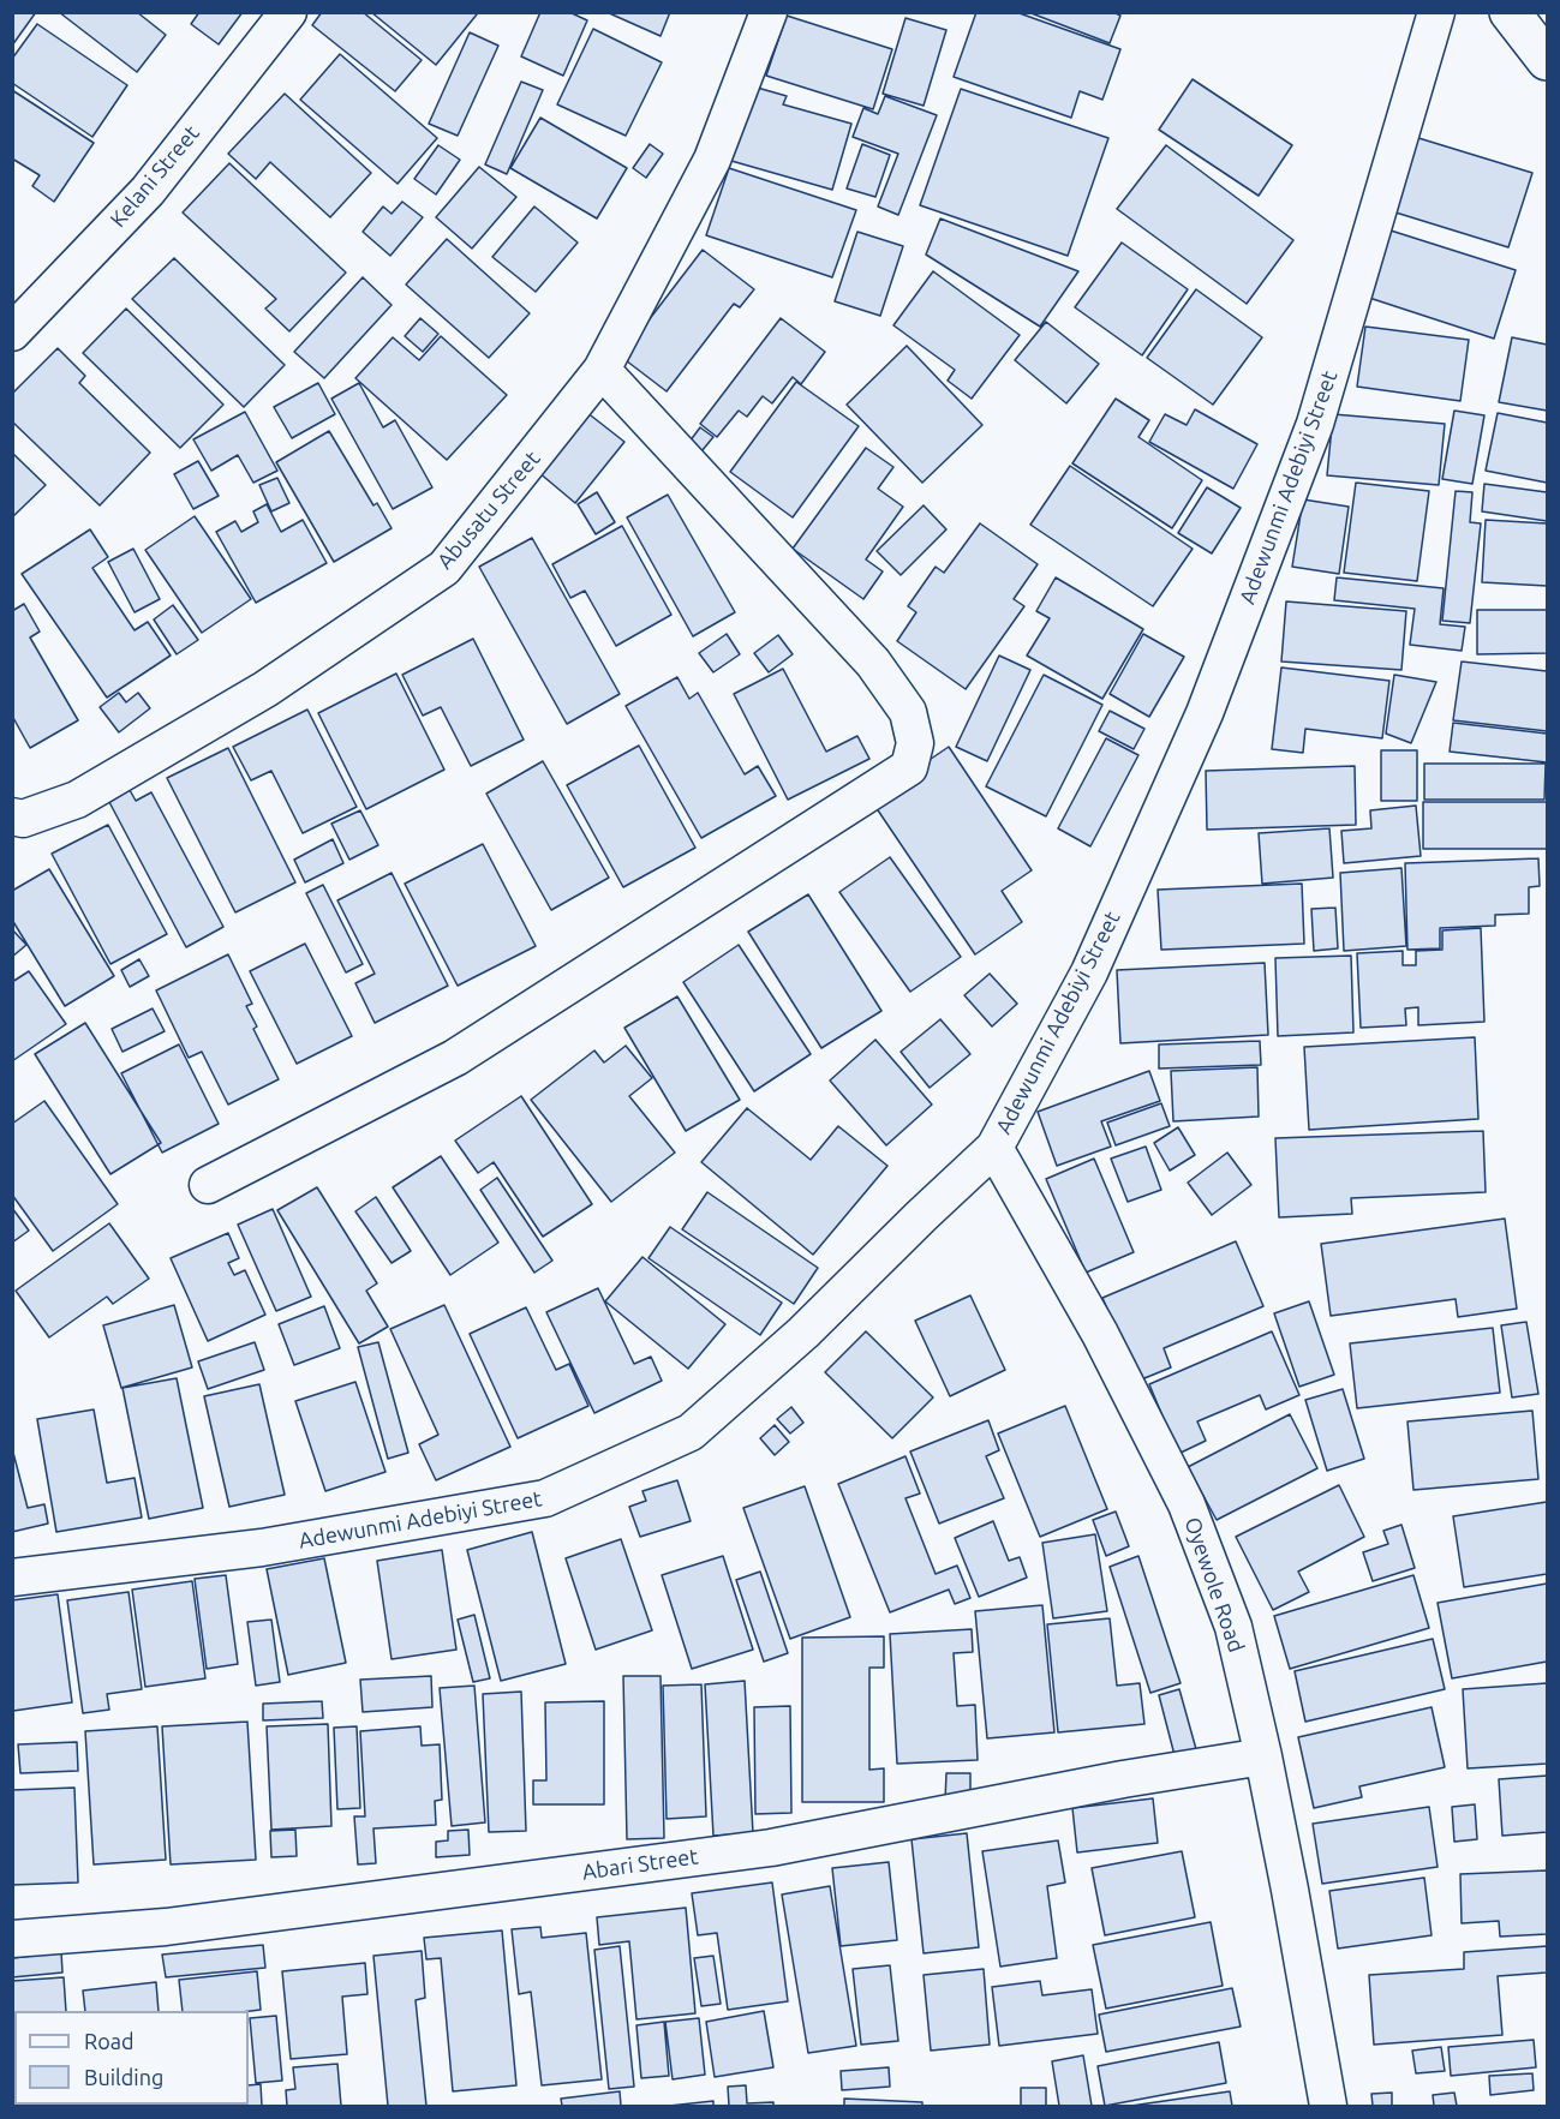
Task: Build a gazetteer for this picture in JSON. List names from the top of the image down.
{
  "streets": {
    "street": [
      "Kelani Street",
      "Adewunmi Adebiyi Street",
      "Abusatu Street",
      "Oyewole Road",
      "Abari Street"
    ]
  },
  "crossings": [
    ["Adewunmi Adebiyi Street", "Oyewole Road"],
    ["Oyewole Road", "Abari Street"]
  ],
  "legend": ["Road", "Building"]
}
